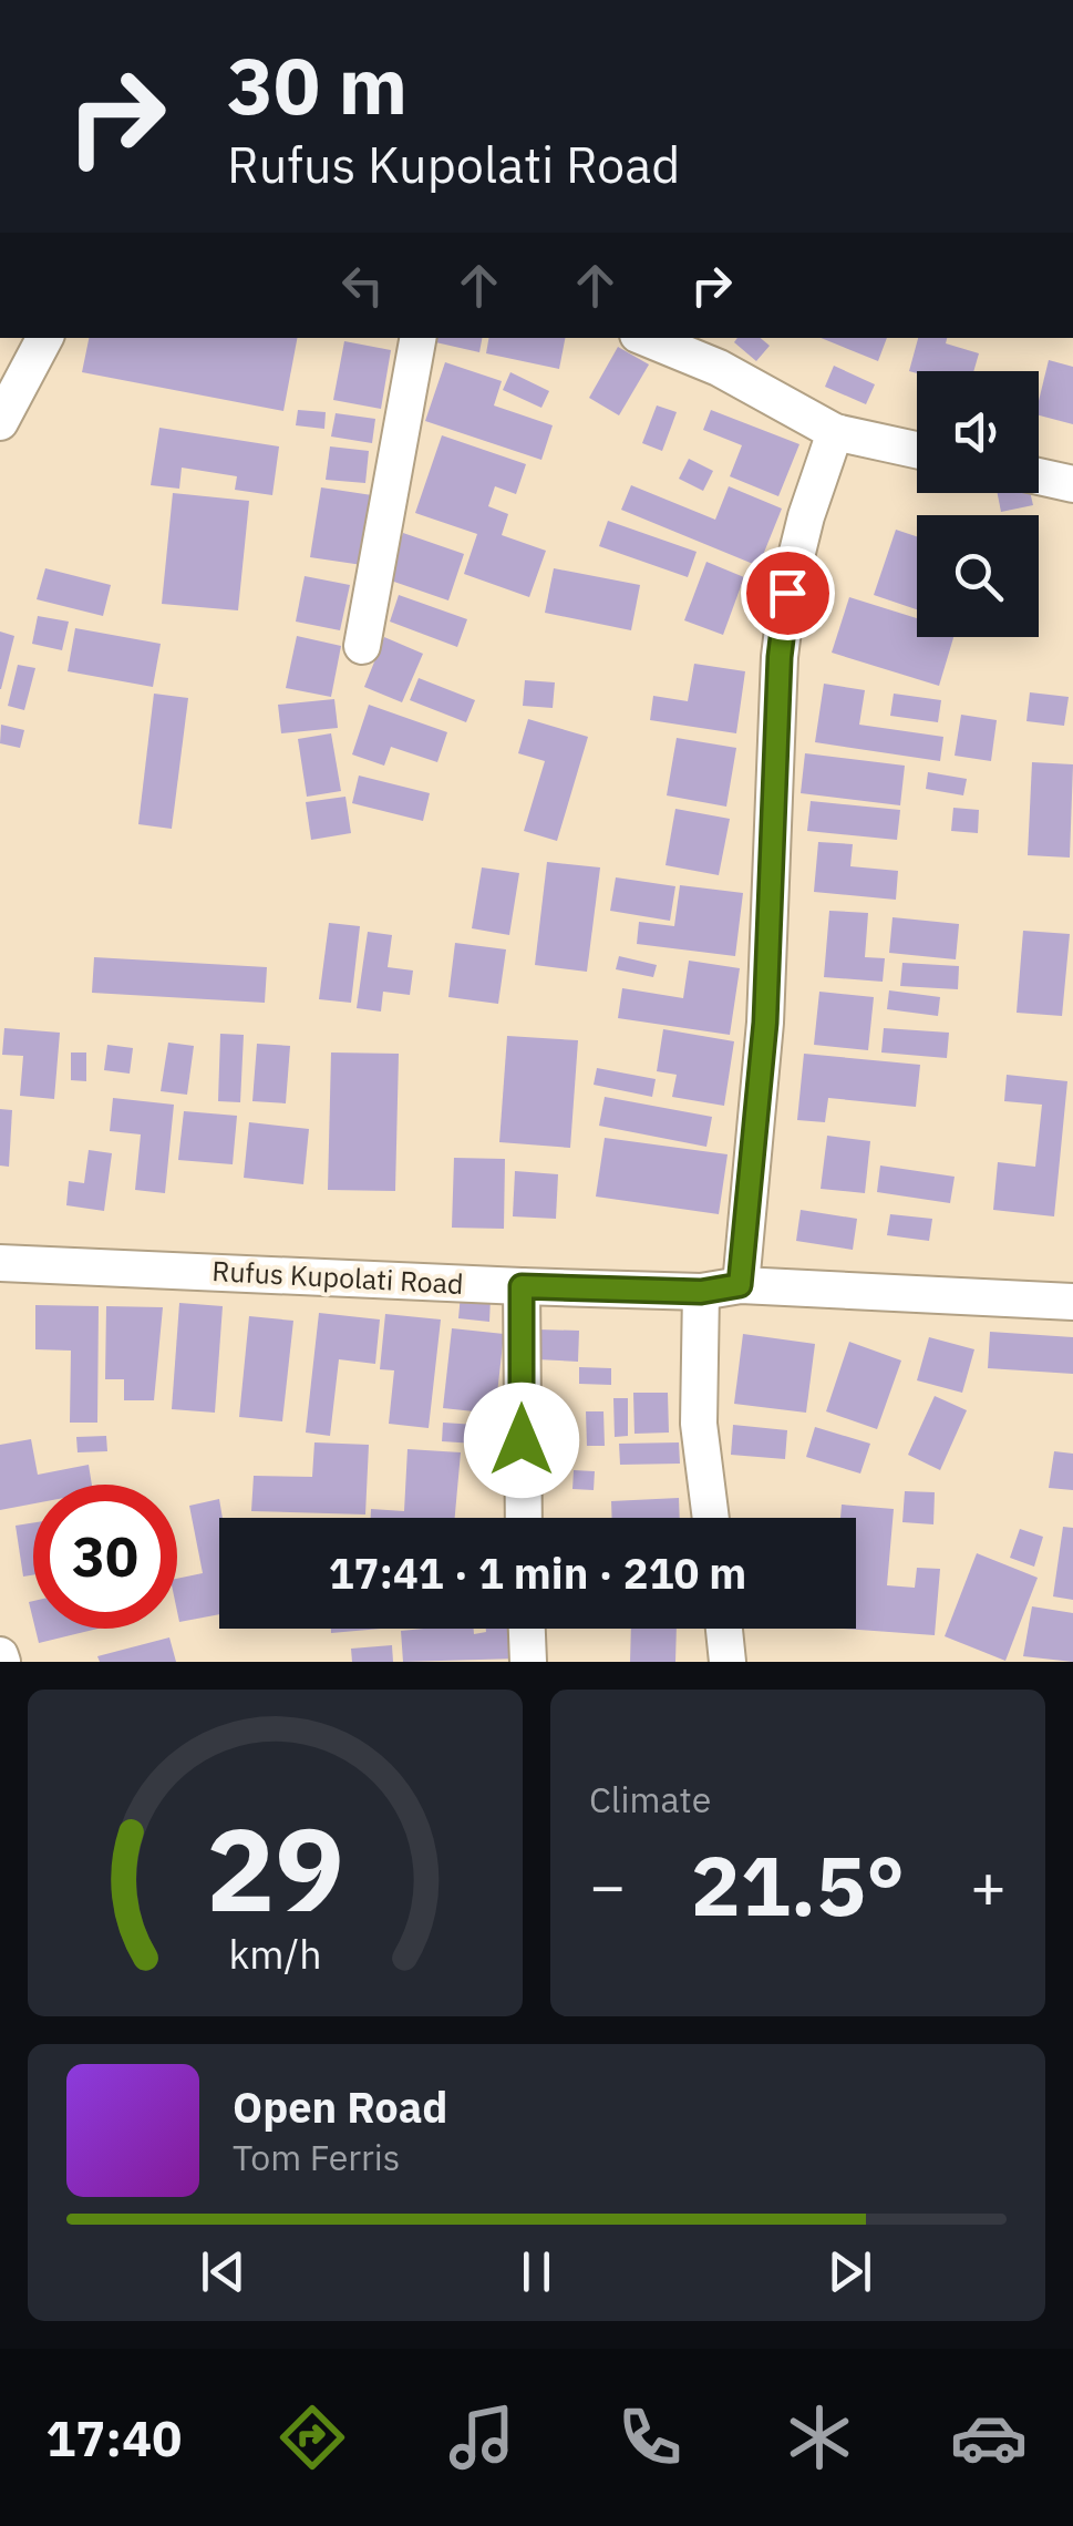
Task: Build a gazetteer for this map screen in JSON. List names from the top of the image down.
{
  "streets": {
    "street": ["Rufus Kupolati Road"]
  },
  "page": {
    "turn": ["30 m", "Rufus Kupolati Road"],
    "limit": "30",
    "trip": "17:41 · 1 min · 210 m",
    "tile": "Climate",
    "heat": ["−", "21.5°", "+"],
    "song": ["Open Road", "Tom Ferris"],
    "tabs": "17:40",
    "gauge": ["29", "km/h"]
  }
}
